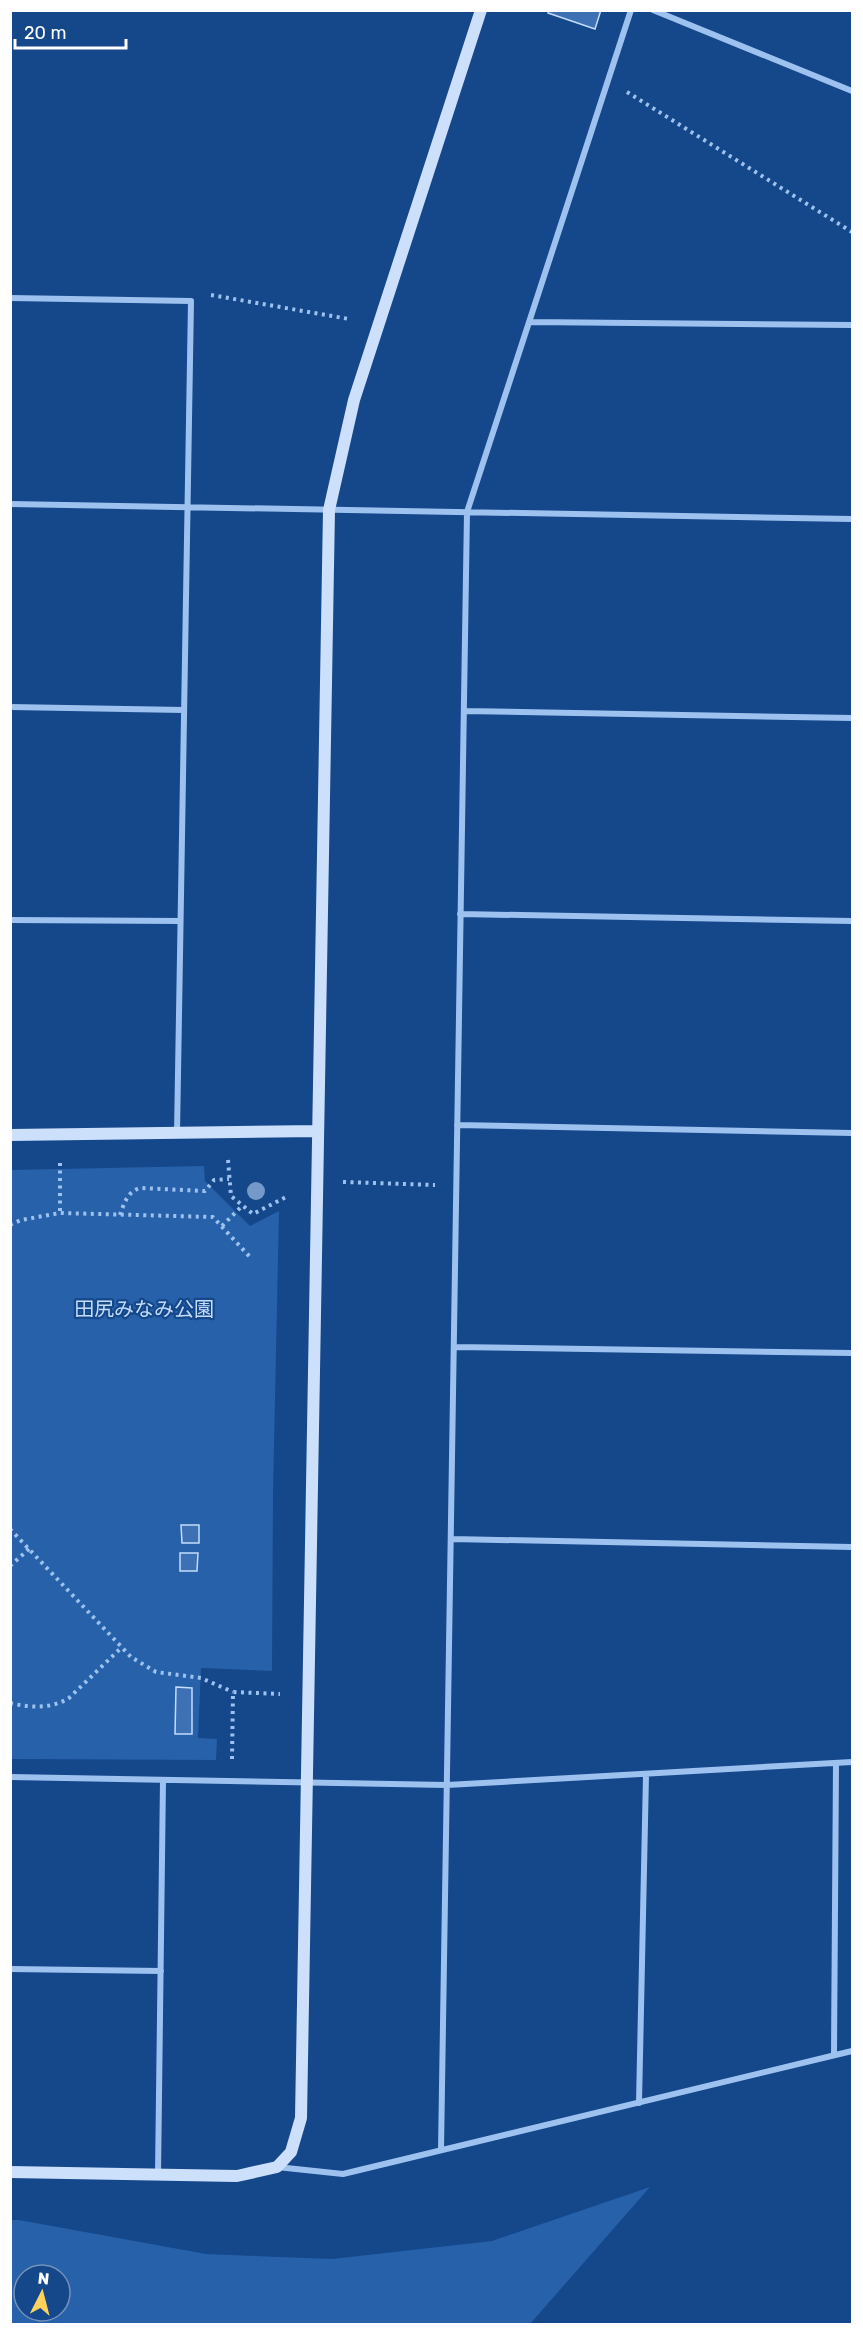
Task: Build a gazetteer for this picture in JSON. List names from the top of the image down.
{
  "parks": ["田尻みなみ公園"],
  "scale_bar": "20 m",
  "north": "top"
}
